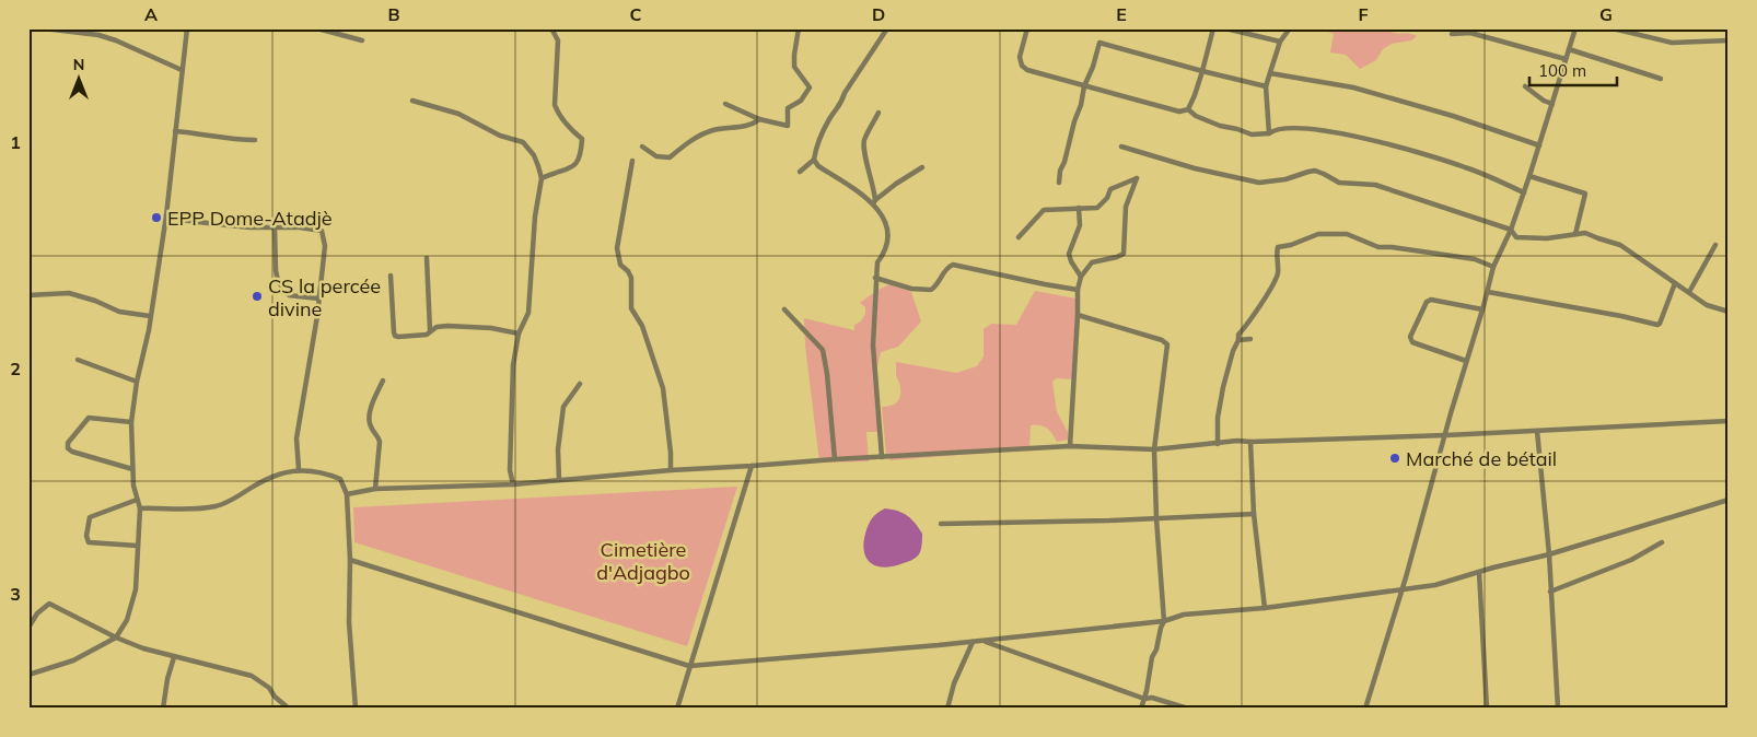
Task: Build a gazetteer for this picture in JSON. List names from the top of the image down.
{
  "parks": ["Cimetière d'Adjagbo"],
  "places": ["EPP Dome-Atadjè", "CS la percée divine", "Marché de bétail"],
  "scale_bar": "100 m",
  "north": "top",
  "grid": {
    "columns": [
      "A",
      "B",
      "C",
      "D",
      "E",
      "F",
      "G"
    ],
    "rows": ["1", "2", "3"]
  }
}
